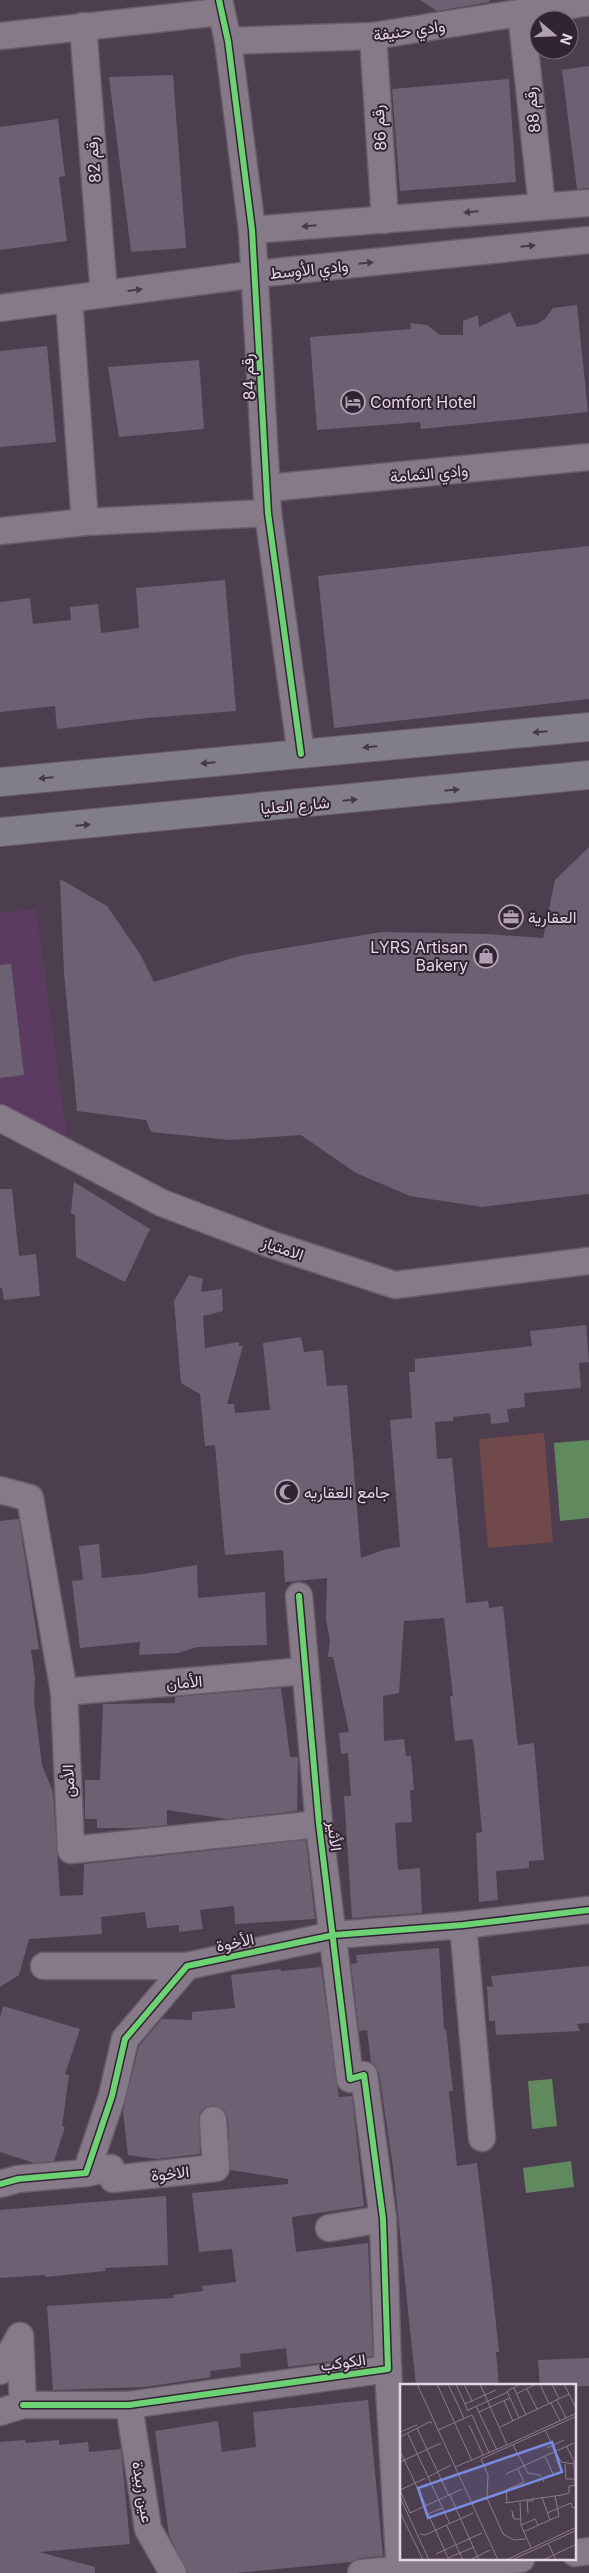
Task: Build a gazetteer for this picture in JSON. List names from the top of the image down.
{
  "streets": {
    "main road": ["شارع العليا"],
    "street": [
      "وادي حنيفة",
      "رقم 88",
      "رقم 86",
      "رقم 82",
      "وادي الأوسط",
      "رقم 84",
      "وادي الثمامة",
      "الامتياز",
      "الأمان",
      "الأمن",
      "الأثير",
      "الأخوة",
      "الاخوة",
      "الكوكب",
      "عين زبيدة"
    ]
  },
  "crossings": [
    ["وادي حنيفة", "رقم 88"],
    ["وادي حنيفة", "رقم 86"],
    ["وادي حنيفة", "رقم 84"],
    ["رقم 82", "وادي الأوسط"],
    ["وادي الأوسط", "رقم 84"],
    ["رقم 84", "وادي الثمامة"],
    ["الأمان", "الأمن"],
    ["الأمان", "الأثير"],
    ["الأمن", "الأثير"],
    ["الأثير", "الأخوة"],
    ["الأثير", "الكوكب"],
    ["الكوكب", "عين زبيدة"]
  ],
  "places": {
    "hotel": ["Comfort Hotel"],
    "office": ["العقارية"],
    "shop": ["LYRS Artisan Bakery"],
    "mosque": ["جامع العقاريه"]
  },
  "north": "right"
}
